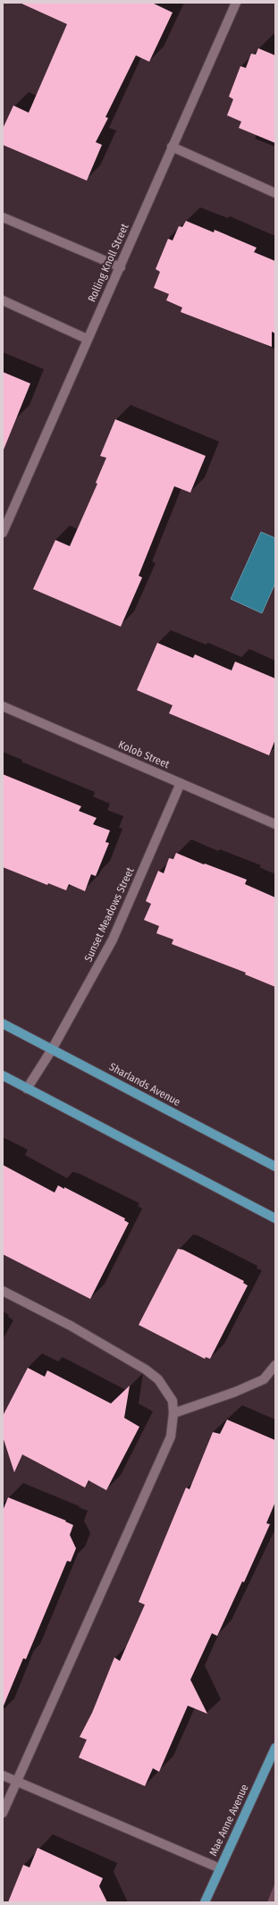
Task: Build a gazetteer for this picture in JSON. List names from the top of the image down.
{
  "streets": {
    "main road": ["Sharlands Avenue", "Mae Anne Avenue"],
    "street": ["Rolling Knoll Street", "Kolob Street", "Sunset Meadows Street"]
  },
  "crossings": [
    ["Kolob Street", "Sunset Meadows Street"],
    ["Sunset Meadows Street", "Sharlands Avenue"]
  ]
}
